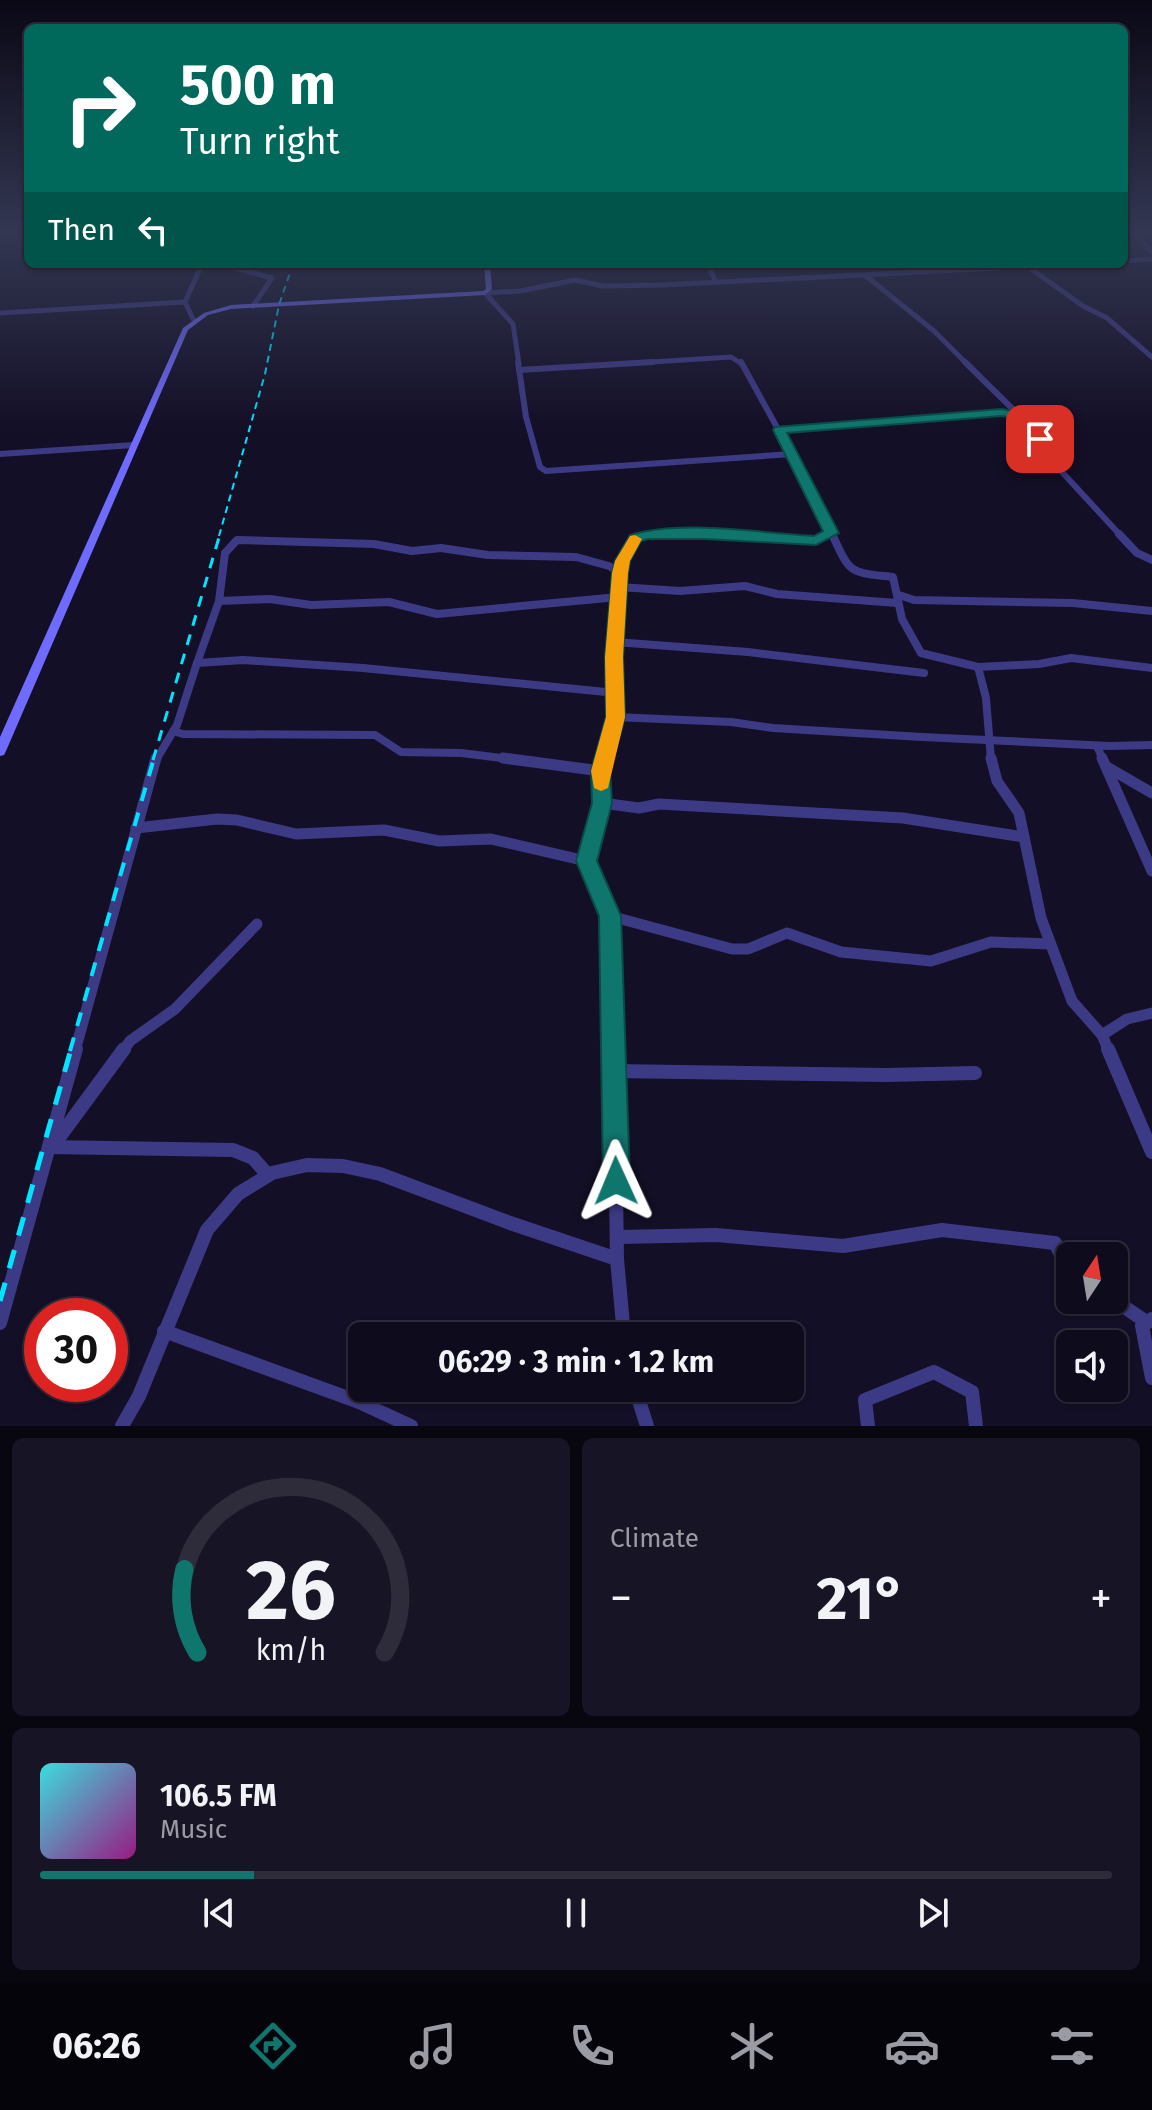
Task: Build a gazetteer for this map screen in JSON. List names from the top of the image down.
{
  "north": "top",
  "page": {
    "turn": ["500 m", "Turn right"],
    "then": "Then",
    "limit": "30",
    "trip": "06:29 · 3 min · 1.2 km",
    "tile": "Climate",
    "heat": ["−", "21°", "+"],
    "song": ["106.5 FM", "Music"],
    "tabs": "06:26",
    "gauge": ["26", "km/h"]
  }
}
